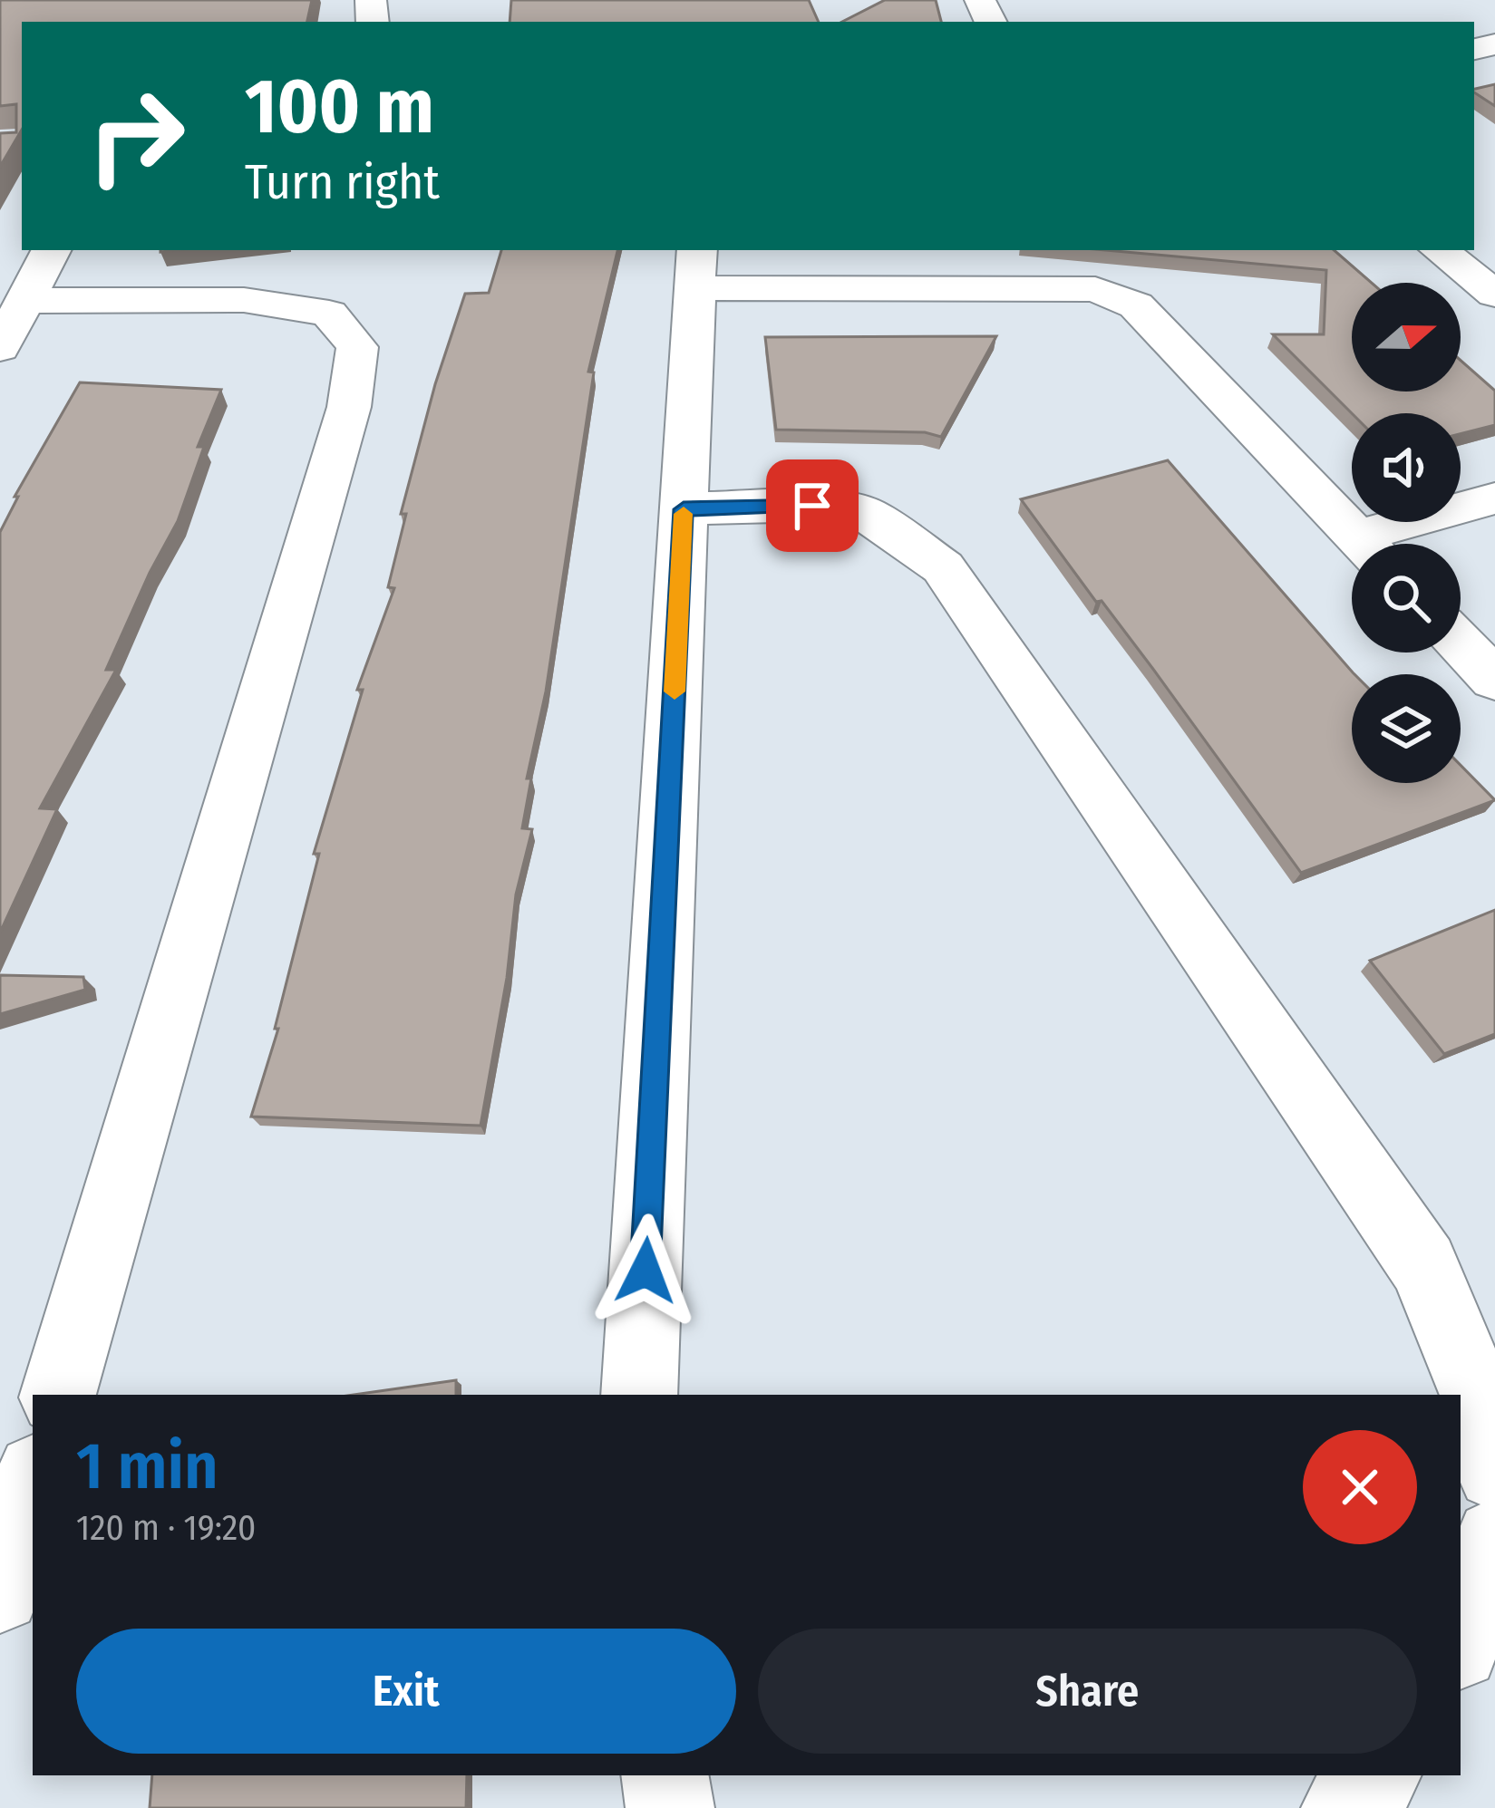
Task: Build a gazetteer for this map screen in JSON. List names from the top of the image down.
{
  "north": "right",
  "page": {
    "turn": ["100 m", "Turn right"],
    "heading": ["1 min", "120 m · 19:20"],
    "buttons": ["Exit", "Share"]
  }
}
